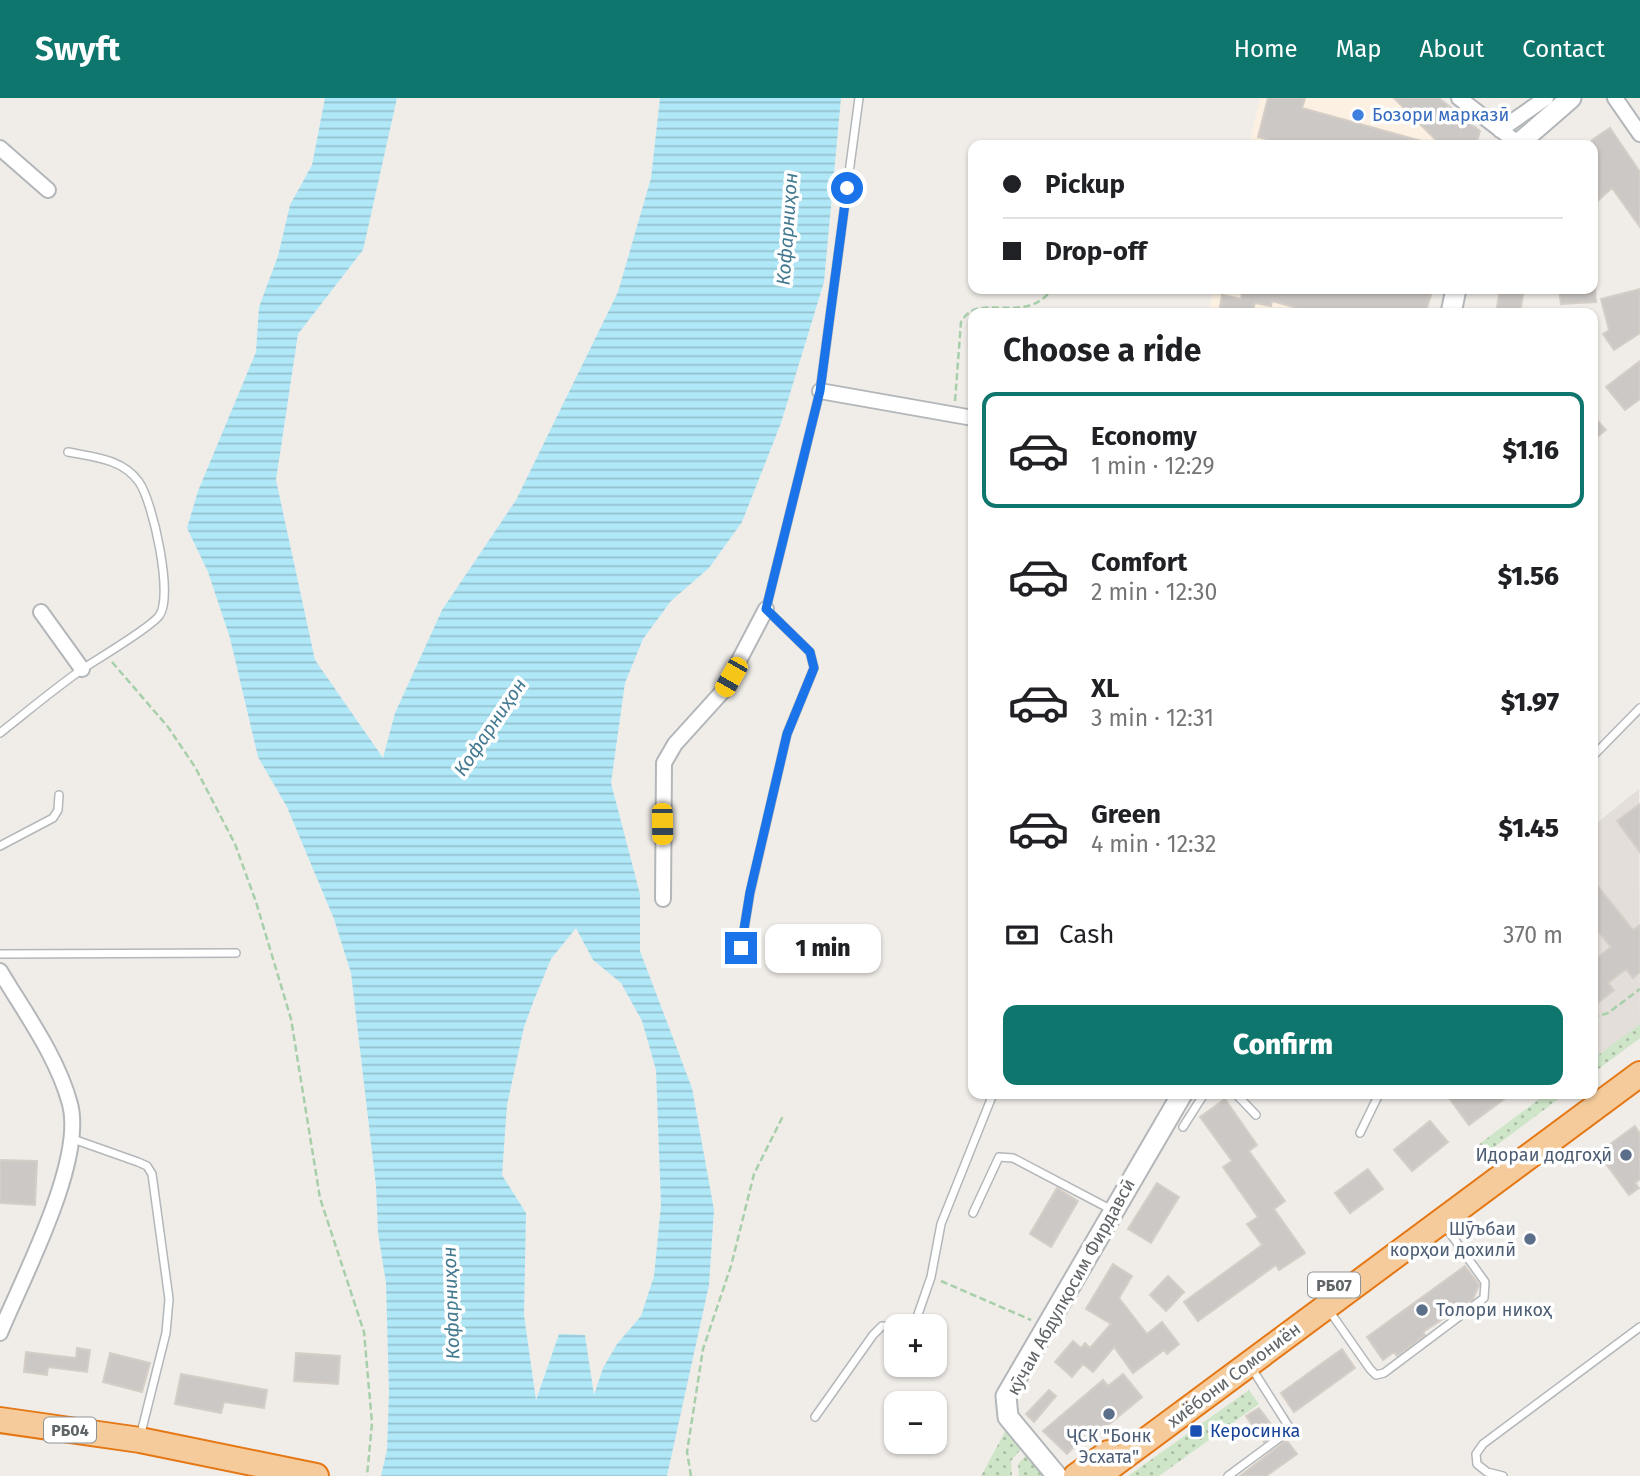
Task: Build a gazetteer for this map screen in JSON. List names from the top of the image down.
{
  "streets": {
    "highway": ["РБ07", "хиёбони Сомониён", "РБ04"],
    "street": ["кӯчаи Абдулқосим Фирдавсӣ"]
  },
  "water": ["Кофарниҳон"],
  "places": {
    "other": [
      "Бозори марказӣ",
      "Идораи додгоҳӣ",
      "Шӯъбаи корҳои дохилӣ",
      "Толори никоҳ",
      "ҶСК \"Бонк Эсхата\""
    ],
    "transit": ["Керосинка"]
  },
  "page": {
    "header": "Swyft",
    "nav": [
      "Home",
      "Map",
      "About",
      "Contact"
    ],
    "banner": ["Pickup", "Drop-off"],
    "heading": "Choose a ride",
    "list": [
      {
        "name": "Economy",
        "note": "1 min · 12:29",
        "value": "$1.16"
      },
      {
        "name": "Comfort",
        "note": "2 min · 12:30",
        "value": "$1.56"
      },
      {
        "name": "XL",
        "note": "3 min · 12:31",
        "value": "$1.97"
      },
      {
        "name": "Green",
        "note": "4 min · 12:32",
        "value": "$1.45"
      }
    ],
    "pay": ["Cash", "370 m"],
    "bubble": "1 min",
    "buttons": "Confirm",
    "map_buttons": ["+", "−"]
  }
}
